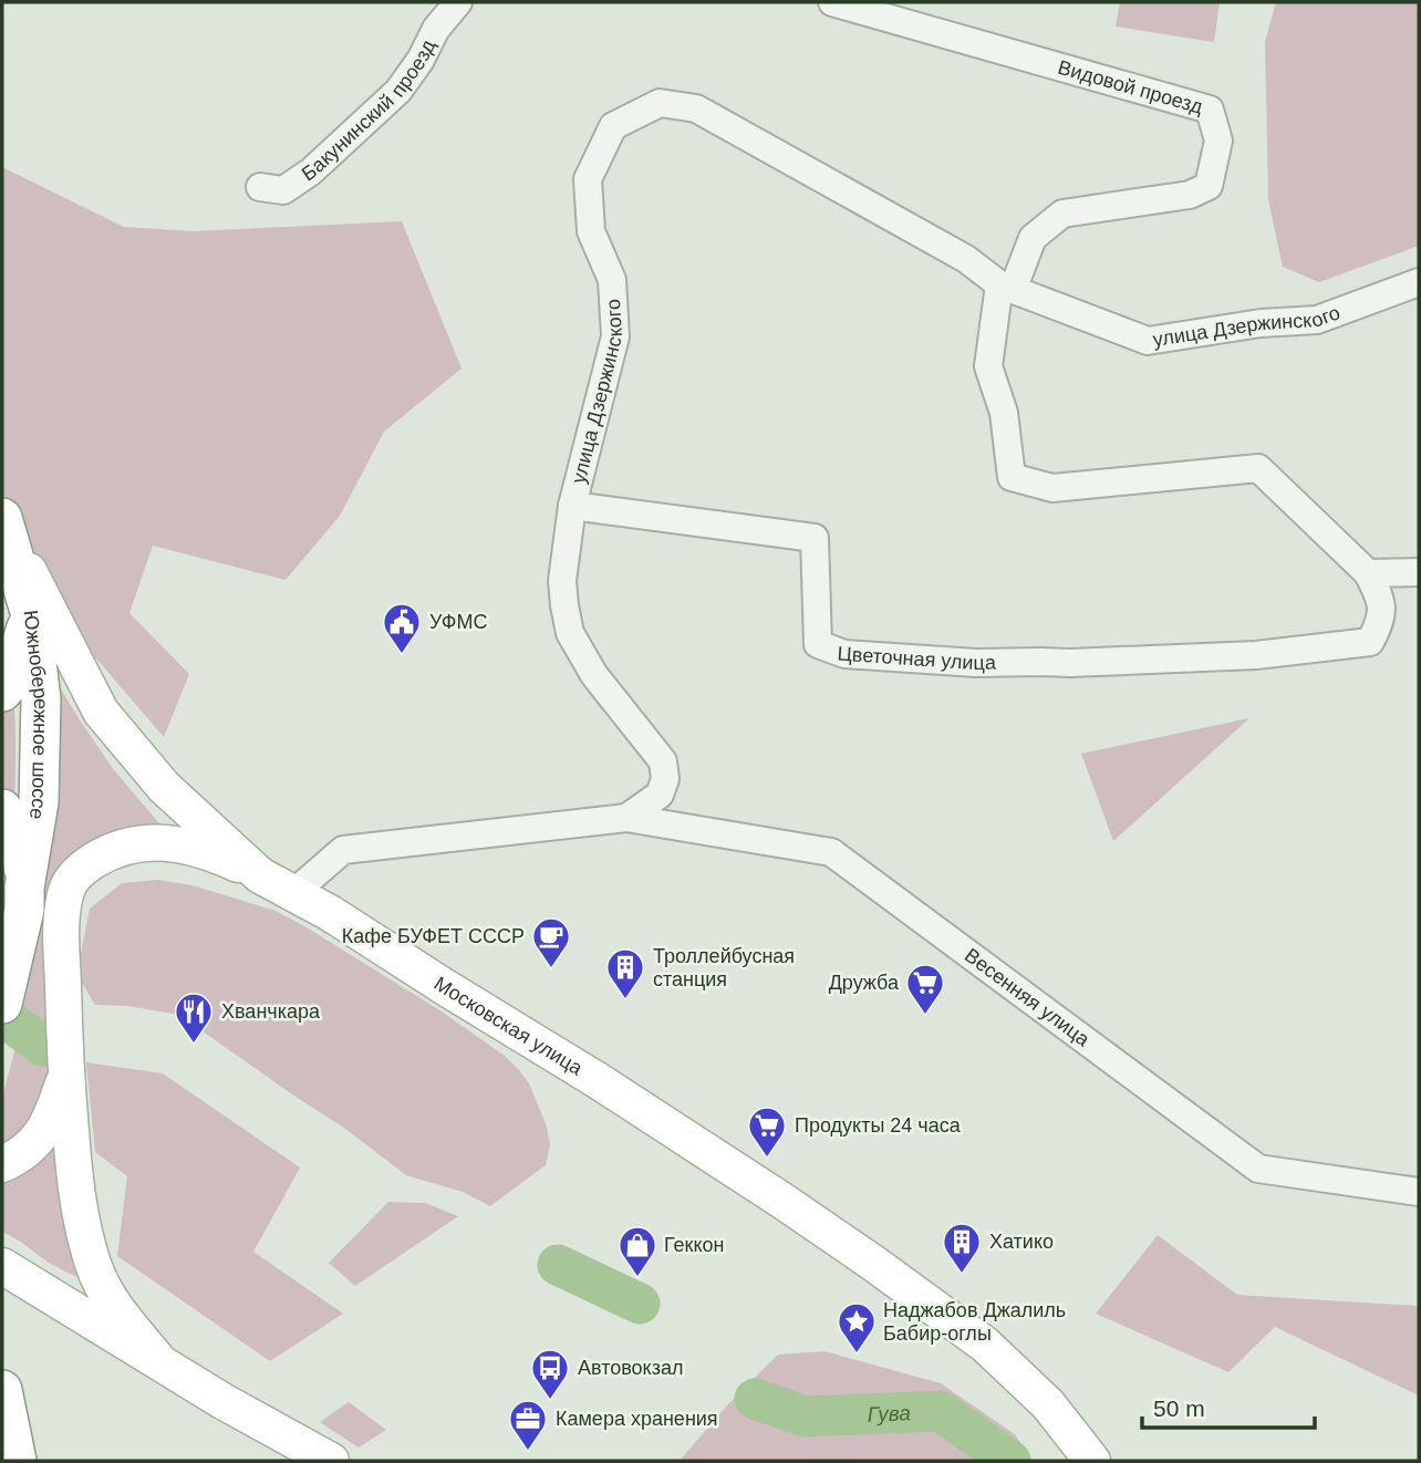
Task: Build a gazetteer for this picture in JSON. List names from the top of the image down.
{
  "streets": {
    "highway": ["Южнобережное шоссе"],
    "main road": ["Московская улица"],
    "street": [
      "Видовой проезд",
      "Бакунинский проезд",
      "улица Дзержинского",
      "Цветочная улица",
      "Весенняя улица"
    ]
  },
  "crossings": [
    ["Видовой проезд", "улица Дзержинского"],
    ["улица Дзержинского", "Цветочная улица"],
    ["улица Дзержинского", "Весенняя улица"],
    ["улица Дзержинского", "Московская улица"],
    ["Южнобережное шоссе", "Московская улица"]
  ],
  "water": ["Гува"],
  "places": {
    "public building": ["УФМС"],
    "cafe": ["Кафе БУФЕТ СССР"],
    "building": ["Троллейбусная станция", "Хатико"],
    "supermarket": ["Дружба", "Продукты 24 часа"],
    "restaurant": ["Хванчкара"],
    "shop": ["Геккон"],
    "place": ["Наджабов Джалиль Бабир-оглы"],
    "bus stop": ["Автовокзал"],
    "office": ["Камера хранения"]
  },
  "scale_bar": "50 m"
}
